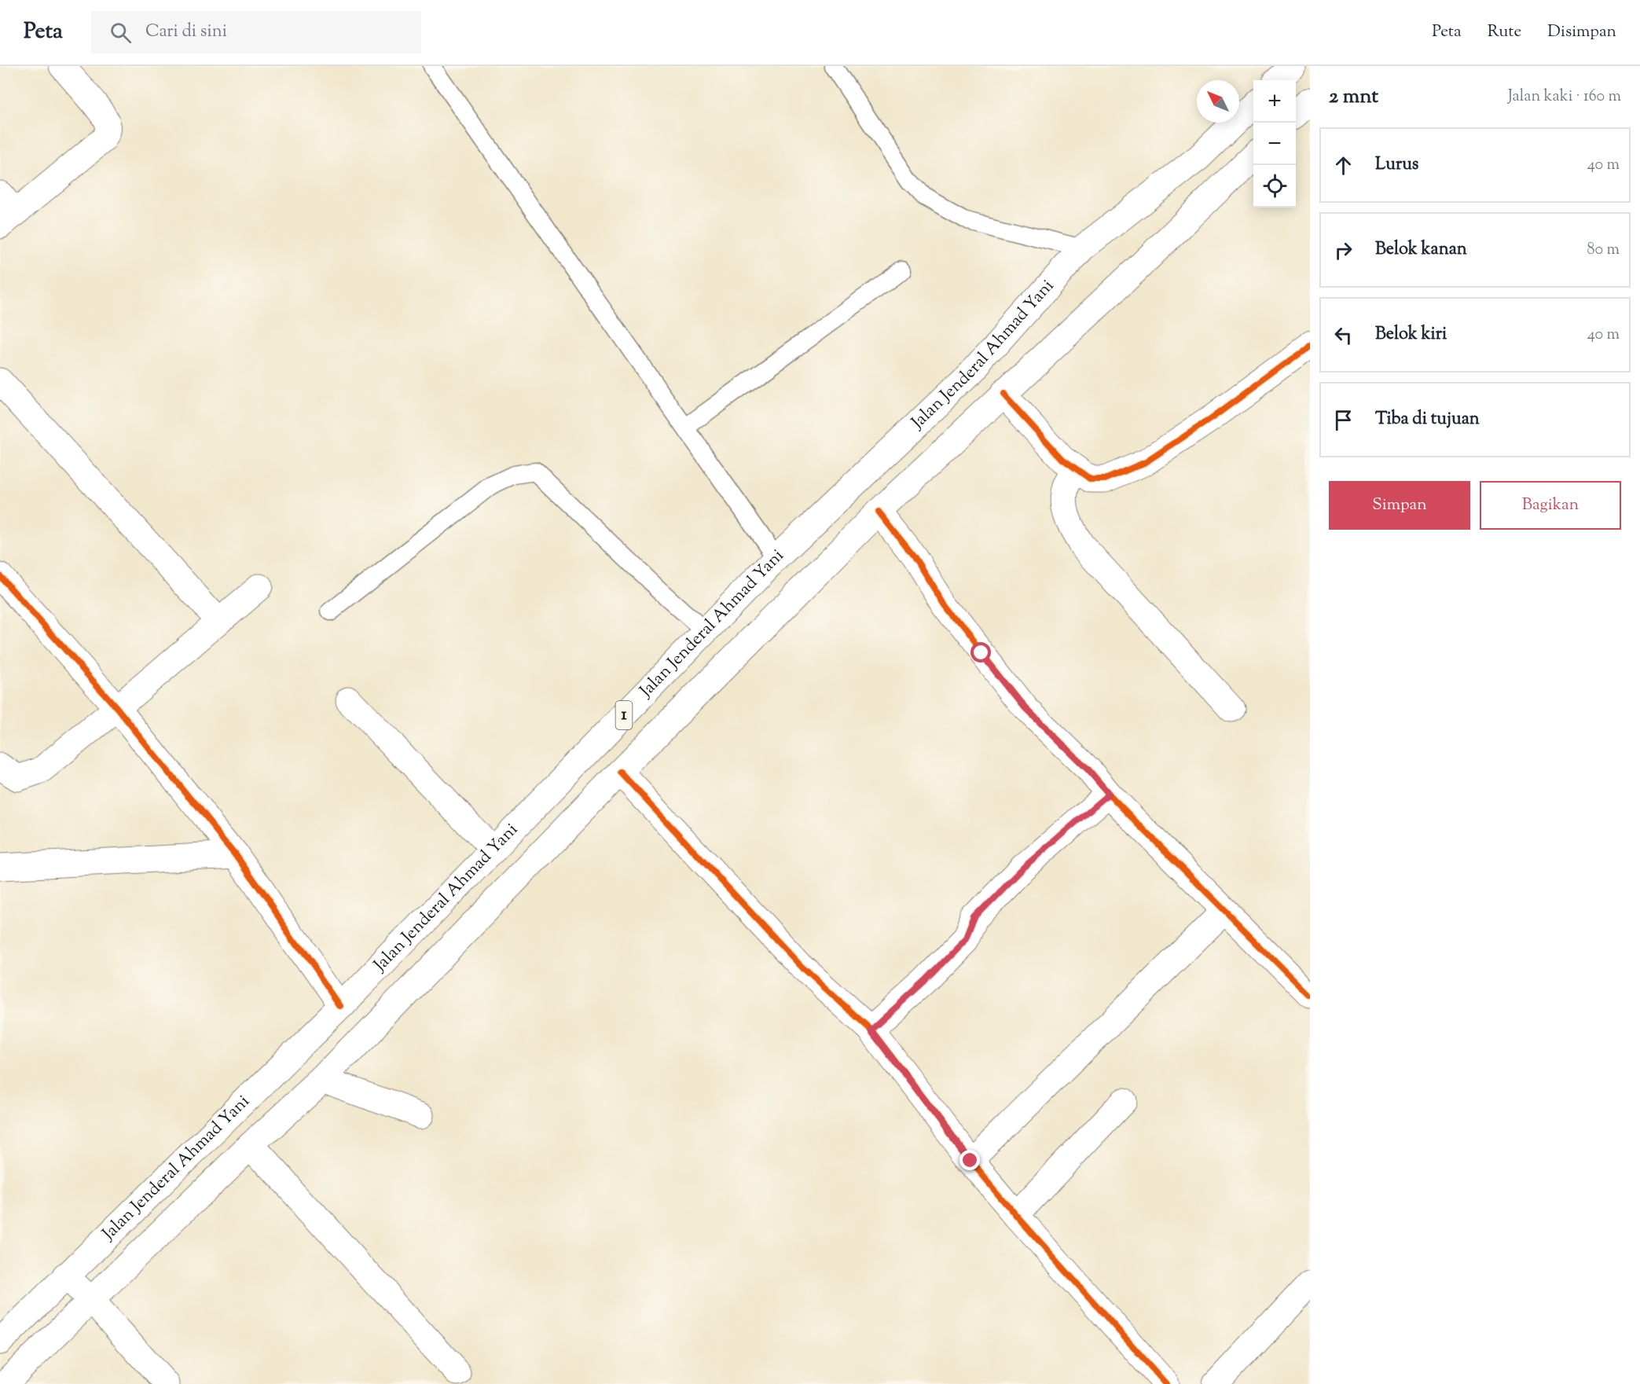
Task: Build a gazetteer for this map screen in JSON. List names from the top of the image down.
{
  "streets": {
    "main road": ["Jalan Jenderal Ahmad Yani", "1"]
  },
  "north": "top left",
  "page": {
    "header": "Peta",
    "search": "Cari di sini",
    "nav": ["Peta", "Rute", "Disimpan"],
    "heading": ["2 mnt", "Jalan kaki · 160 m"],
    "map_buttons": ["+", "−"],
    "list": [
      ["Lurus", "40 m"],
      ["Belok kanan", "80 m"],
      ["Belok kiri", "40 m"],
      "Tiba di tujuan"
    ],
    "buttons": ["Simpan", "Bagikan"]
  }
}
